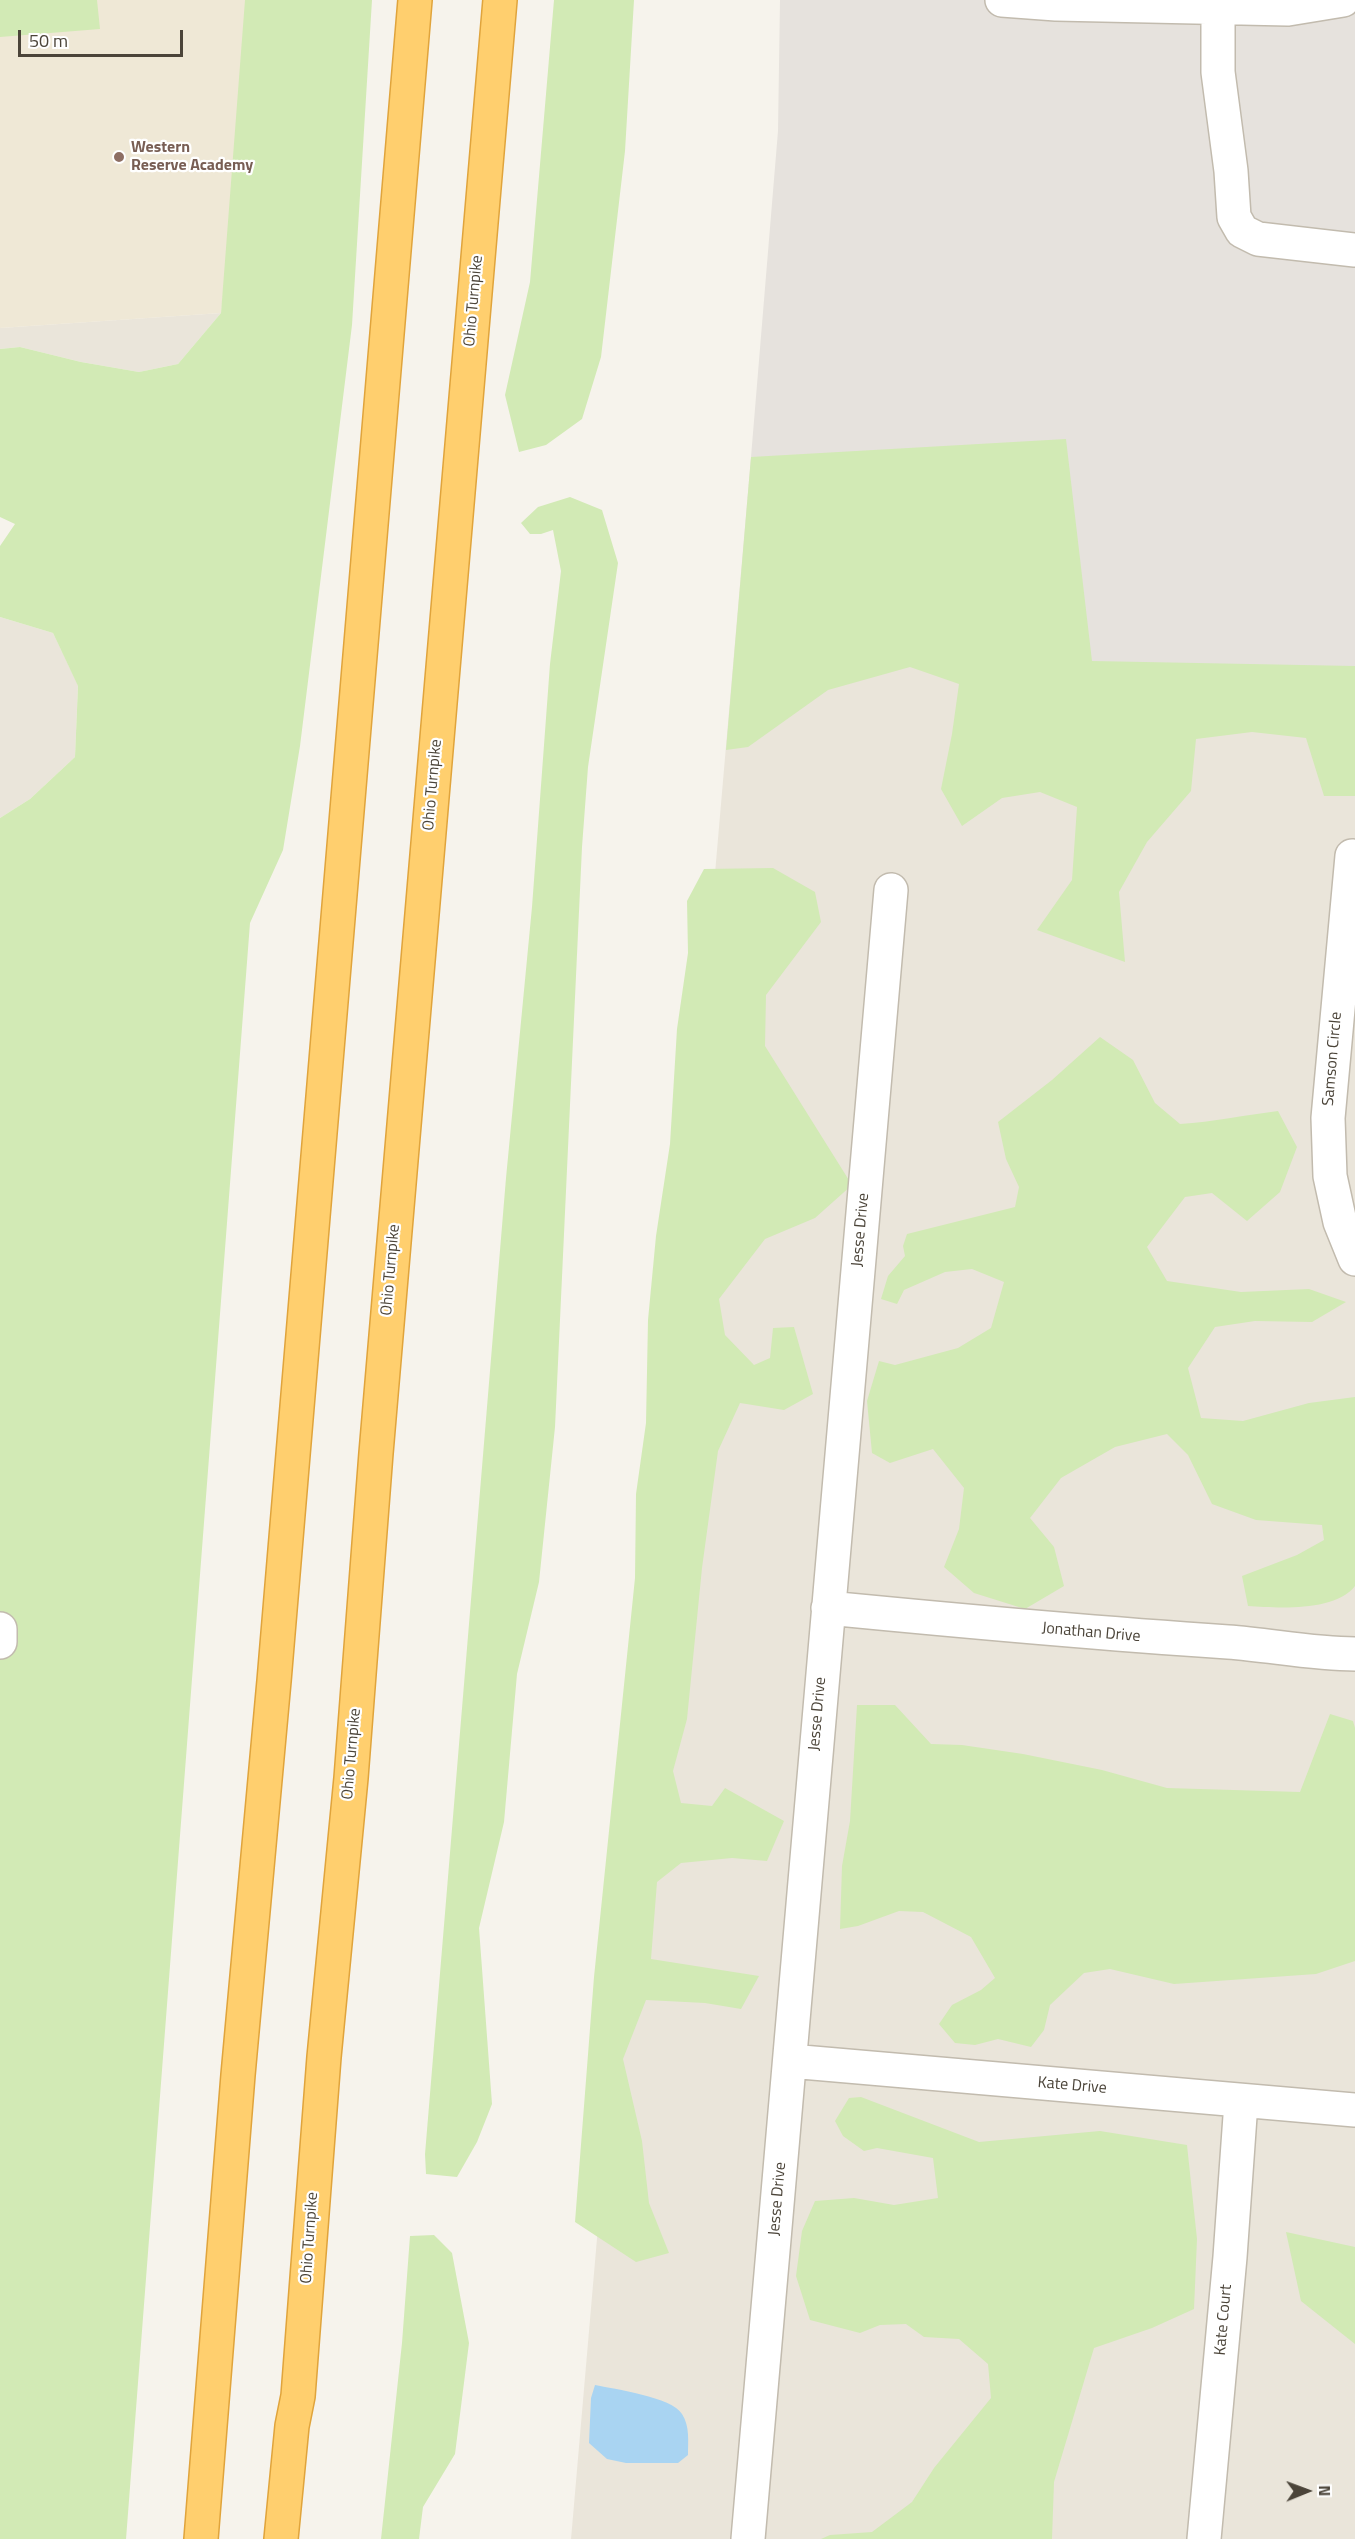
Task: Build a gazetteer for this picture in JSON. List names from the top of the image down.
{
  "streets": {
    "highway": ["Ohio Turnpike"],
    "street": [
      "Samson Circle",
      "Jesse Drive",
      "Jonathan Drive",
      "Kate Drive",
      "Kate Court"
    ]
  },
  "crossings": [
    ["Jesse Drive", "Jonathan Drive"],
    ["Jesse Drive", "Kate Drive"],
    ["Kate Drive", "Kate Court"]
  ],
  "places": ["Western Reserve Academy"],
  "scale_bar": "50 m",
  "north": "right"
}
